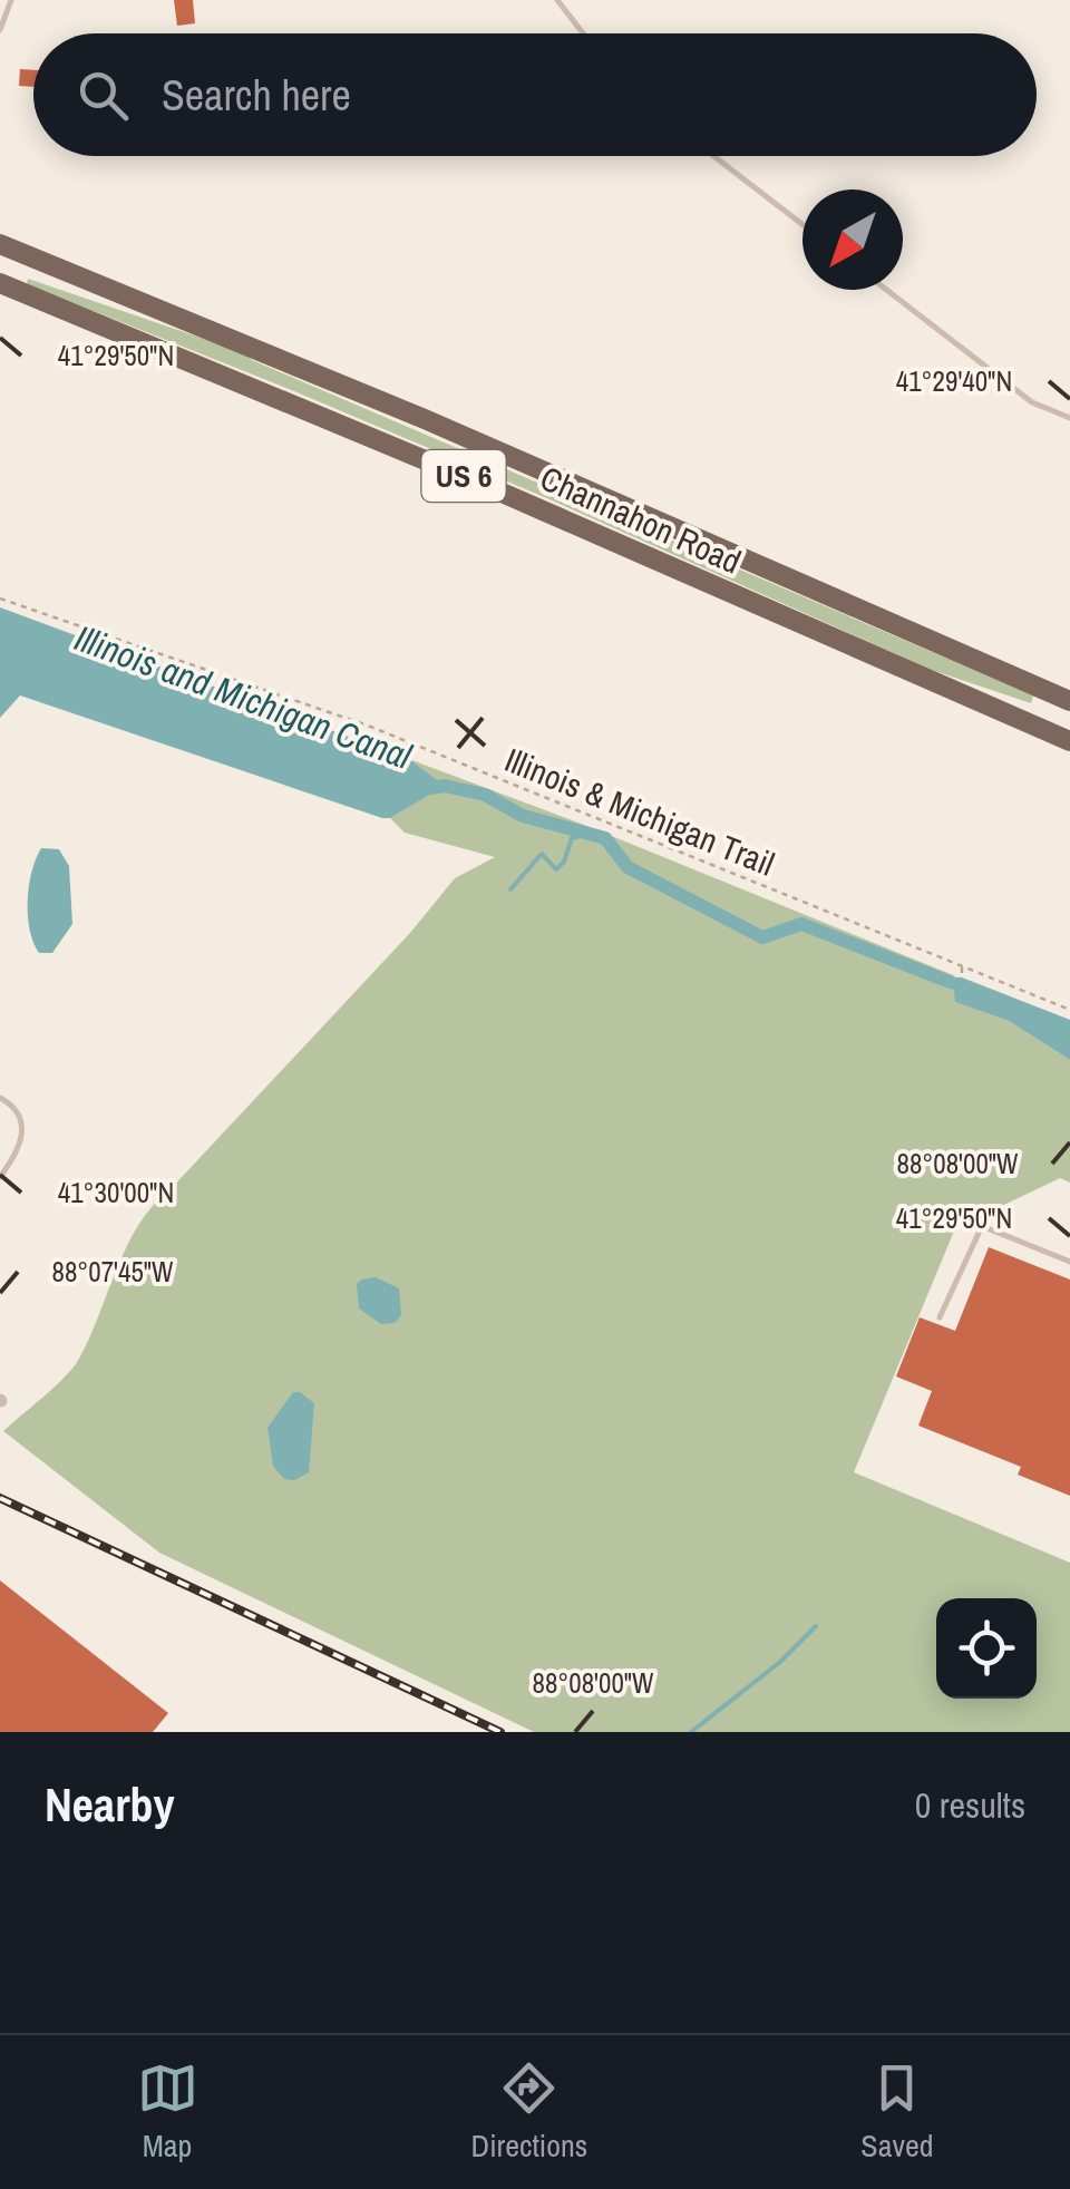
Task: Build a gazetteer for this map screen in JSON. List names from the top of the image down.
{
  "streets": {
    "main road": ["US 6", "Channahon Road"],
    "path": ["Illinois & Michigan Trail"]
  },
  "water": ["Illinois and Michigan Canal"],
  "north": "bottom left",
  "page": {
    "search": "Search here",
    "heading": ["Nearby", "0 results"],
    "nav": ["Map", "Directions", "Saved"]
  },
  "coordinates": [
    "41°29'50\"N",
    "41°29'40\"N",
    "88°08'00\"W",
    "41°30'00\"N",
    "88°07'45\"W"
  ]
}
